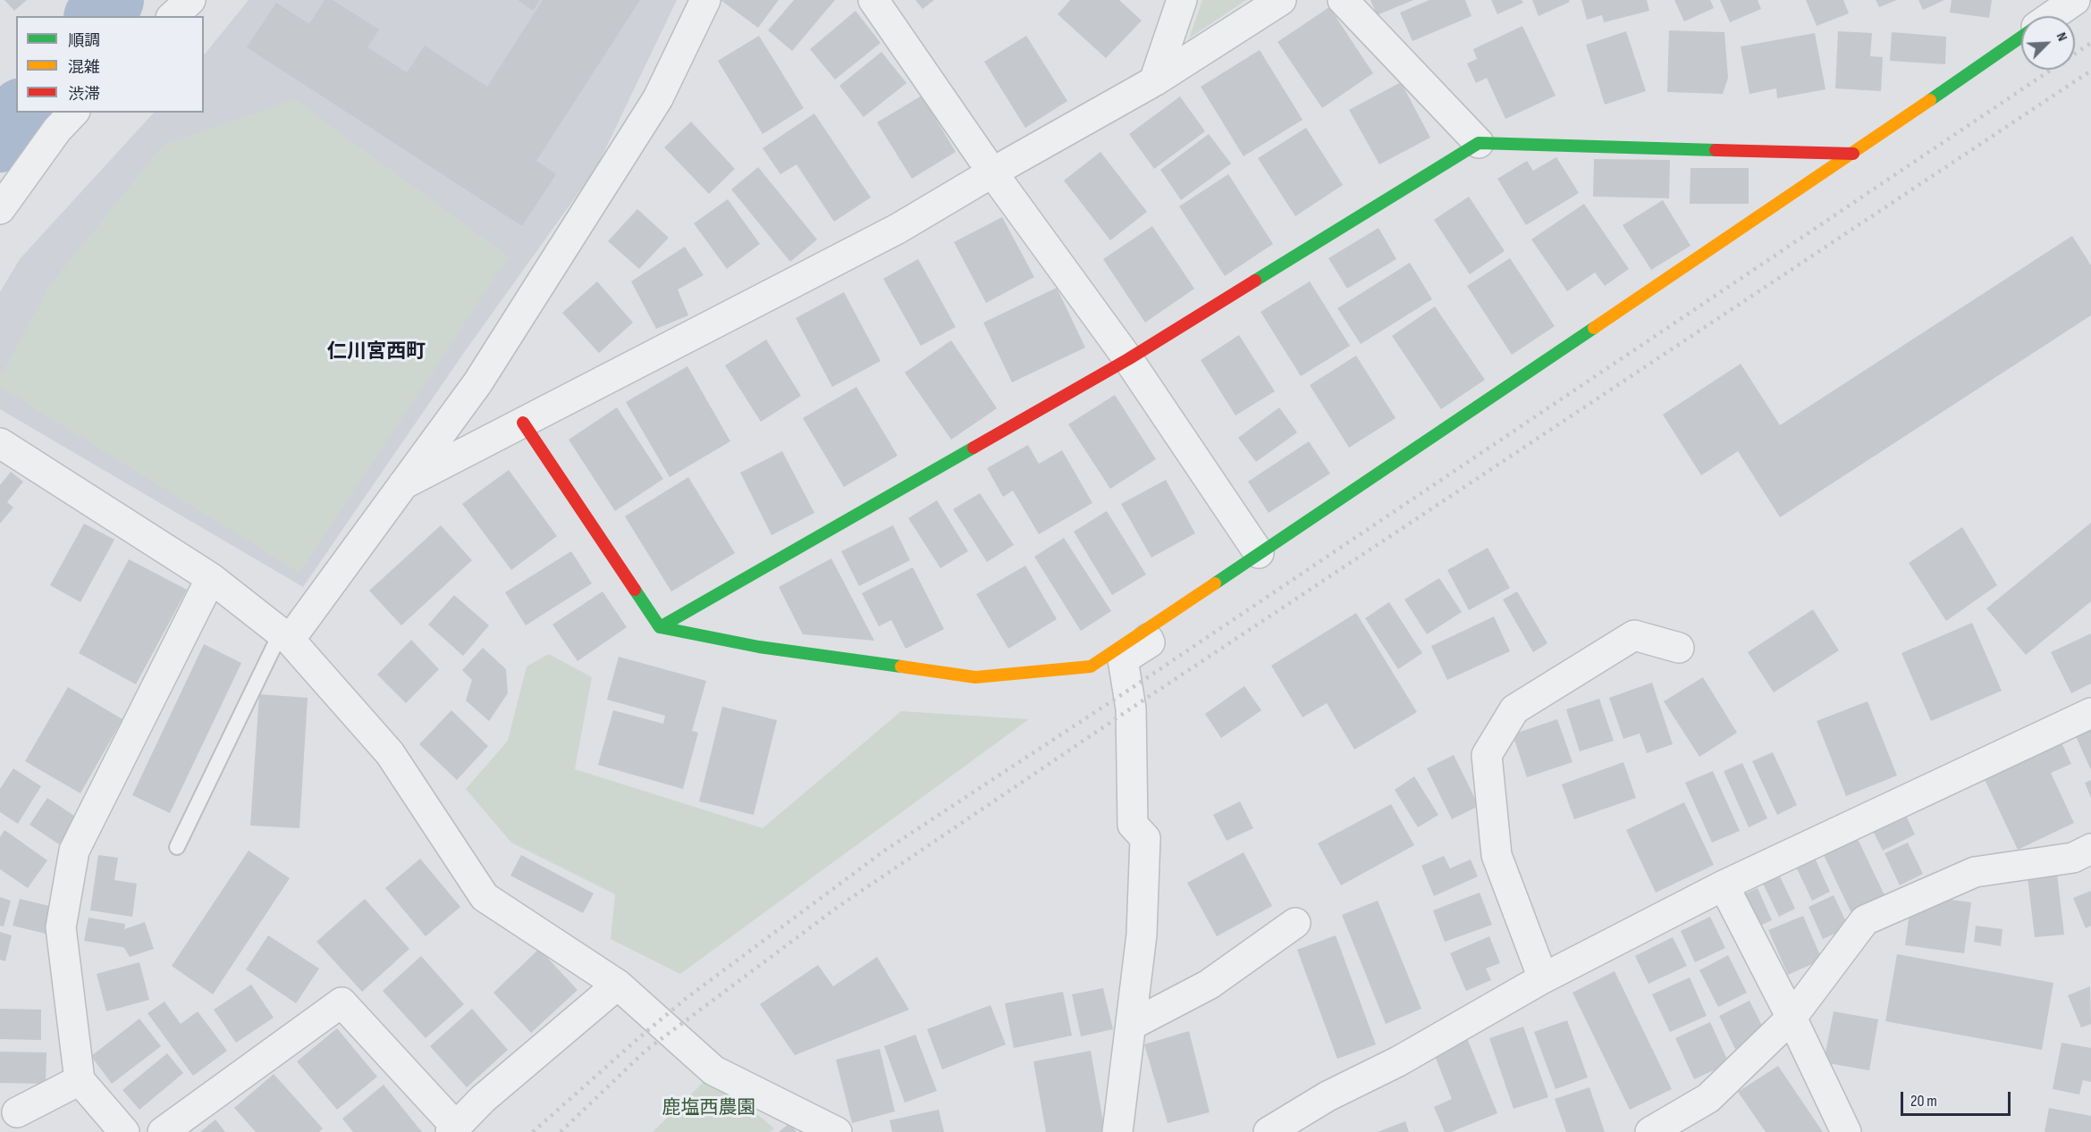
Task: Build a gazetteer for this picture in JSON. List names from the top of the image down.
{
  "districts": ["仁川宮西町"],
  "parks": ["鹿塩西農園"],
  "legend": ["順調", "混雑", "渋滞"],
  "scale_bar": "20 m",
  "north": "top right"
}
